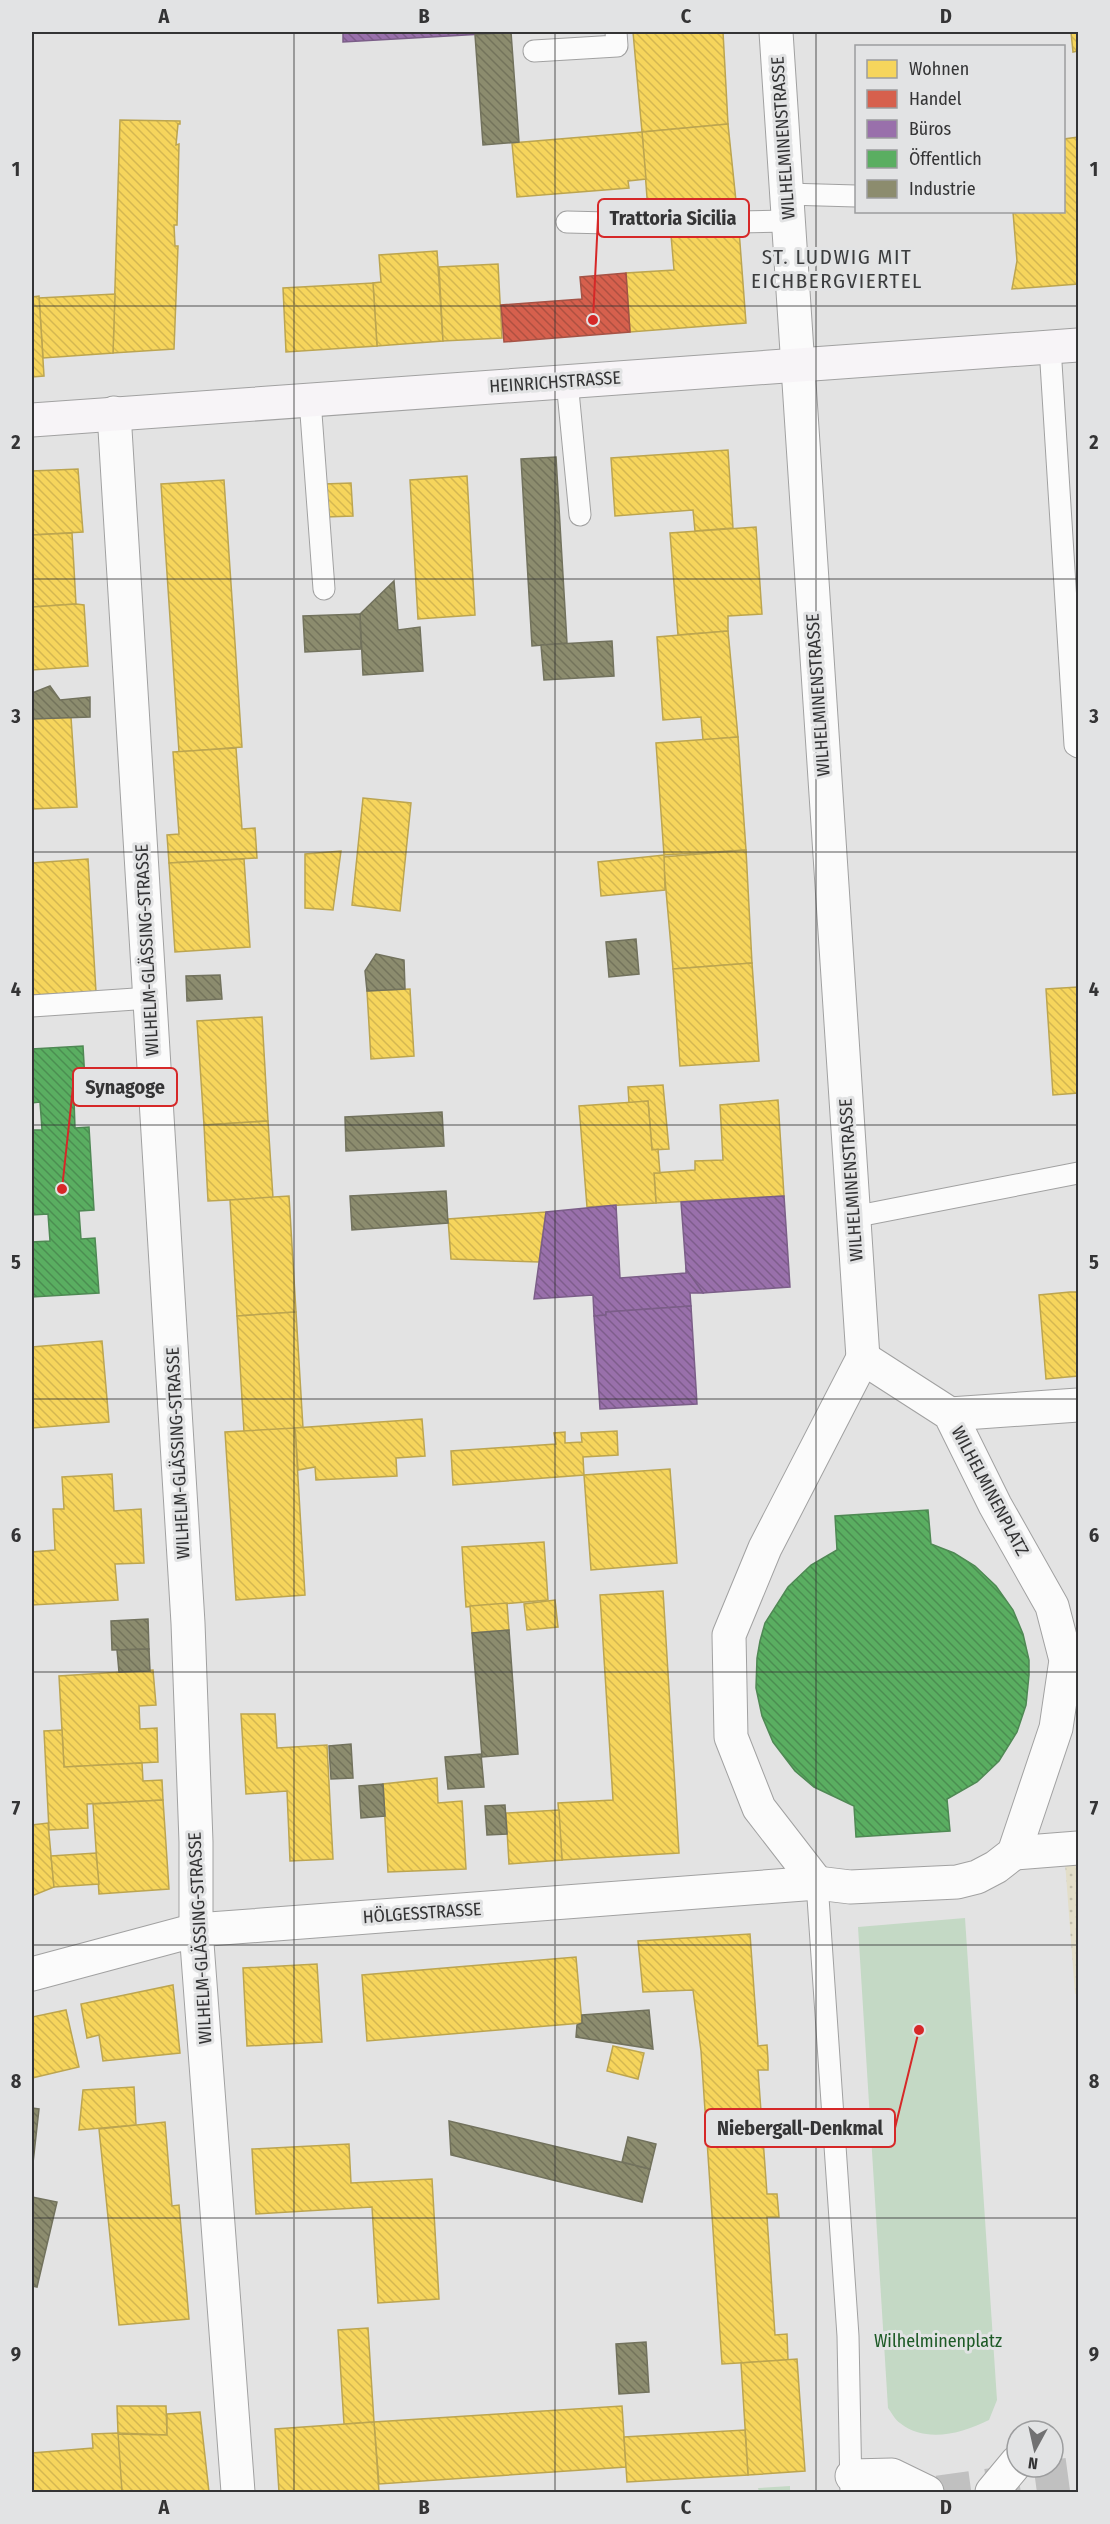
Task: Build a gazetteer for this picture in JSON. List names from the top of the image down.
{
  "streets": {
    "main road": ["HEINRICHSTRASSE"],
    "street": [
      "WILHELMINENSTRASSE",
      "WILHELM-GLÄSSING-STRASSE",
      "WILHELMINENPLATZ",
      "HÖLGESSTRASSE"
    ]
  },
  "crossings": [
    ["WILHELMINENSTRASSE", "HEINRICHSTRASSE"],
    ["WILHELMINENSTRASSE", "WILHELMINENPLATZ"],
    ["HEINRICHSTRASSE", "WILHELM-GLÄSSING-STRASSE"],
    ["WILHELM-GLÄSSING-STRASSE", "HÖLGESSTRASSE"]
  ],
  "districts": ["ST. LUDWIG MIT EICHBERGVIERTEL"],
  "parks": ["Wilhelminenplatz"],
  "places": ["Trattoria Sicilia", "Synagoge", "Niebergall-Denkmal"],
  "legend": [
    "Wohnen",
    "Handel",
    "Büros",
    "Öffentlich",
    "Industrie"
  ],
  "north": "bottom",
  "grid": {
    "columns": [
      "A",
      "B",
      "C",
      "D"
    ],
    "rows": [
      "1",
      "2",
      "3",
      "4",
      "5",
      "6",
      "7",
      "8",
      "9"
    ]
  }
}
